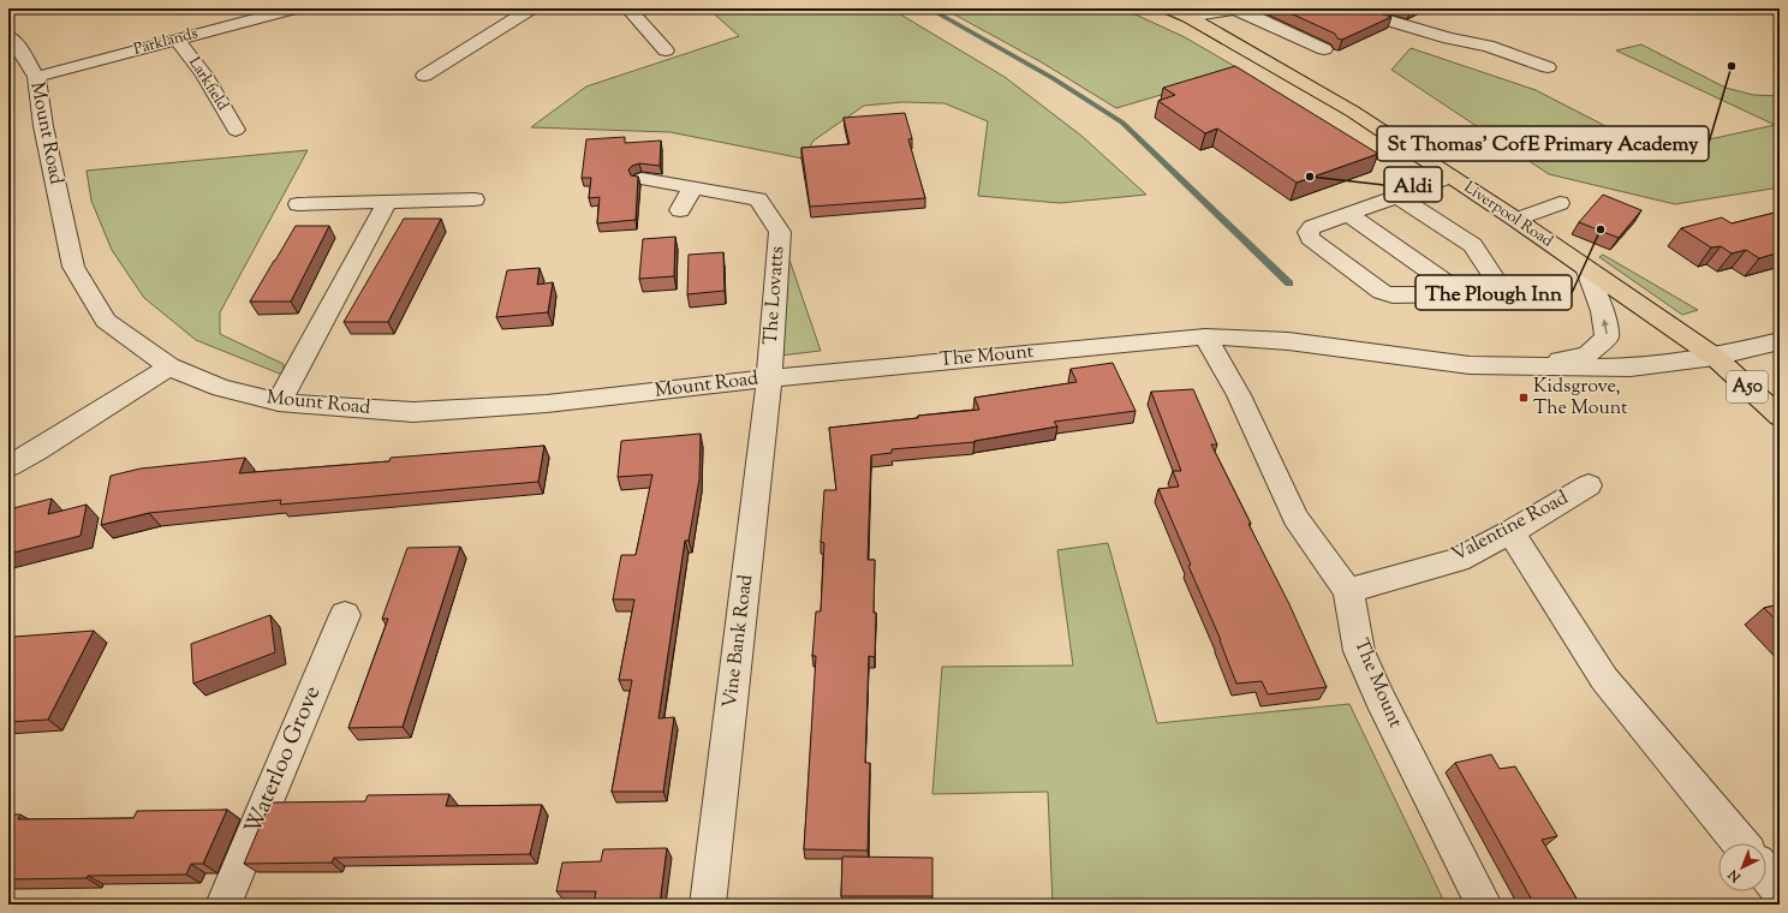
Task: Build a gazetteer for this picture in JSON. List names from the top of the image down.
{
  "streets": {
    "main road": ["Liverpool Road", "A50"],
    "street": [
      "Parklands",
      "Larkfield",
      "Mount Road",
      "The Lovatts",
      "The Mount",
      "Valentine Road",
      "Vine Bank Road",
      "Waterloo Grove"
    ]
  },
  "crossings": [
    ["Parklands", "Larkfield"],
    ["Parklands", "Mount Road"],
    ["Mount Road", "The Lovatts"],
    ["Mount Road", "The Mount"],
    ["Mount Road", "Vine Bank Road"],
    ["Liverpool Road", "The Mount"],
    ["The Lovatts", "The Mount"],
    ["The Lovatts", "Vine Bank Road"],
    ["The Mount", "Valentine Road"],
    ["The Mount", "Vine Bank Road"]
  ],
  "places": {
    "other": ["St Thomas' CofE Primary Academy", "Aldi", "The Plough Inn"],
    "transit": ["Kidsgrove, The Mount"]
  },
  "north": "bottom left"
}
